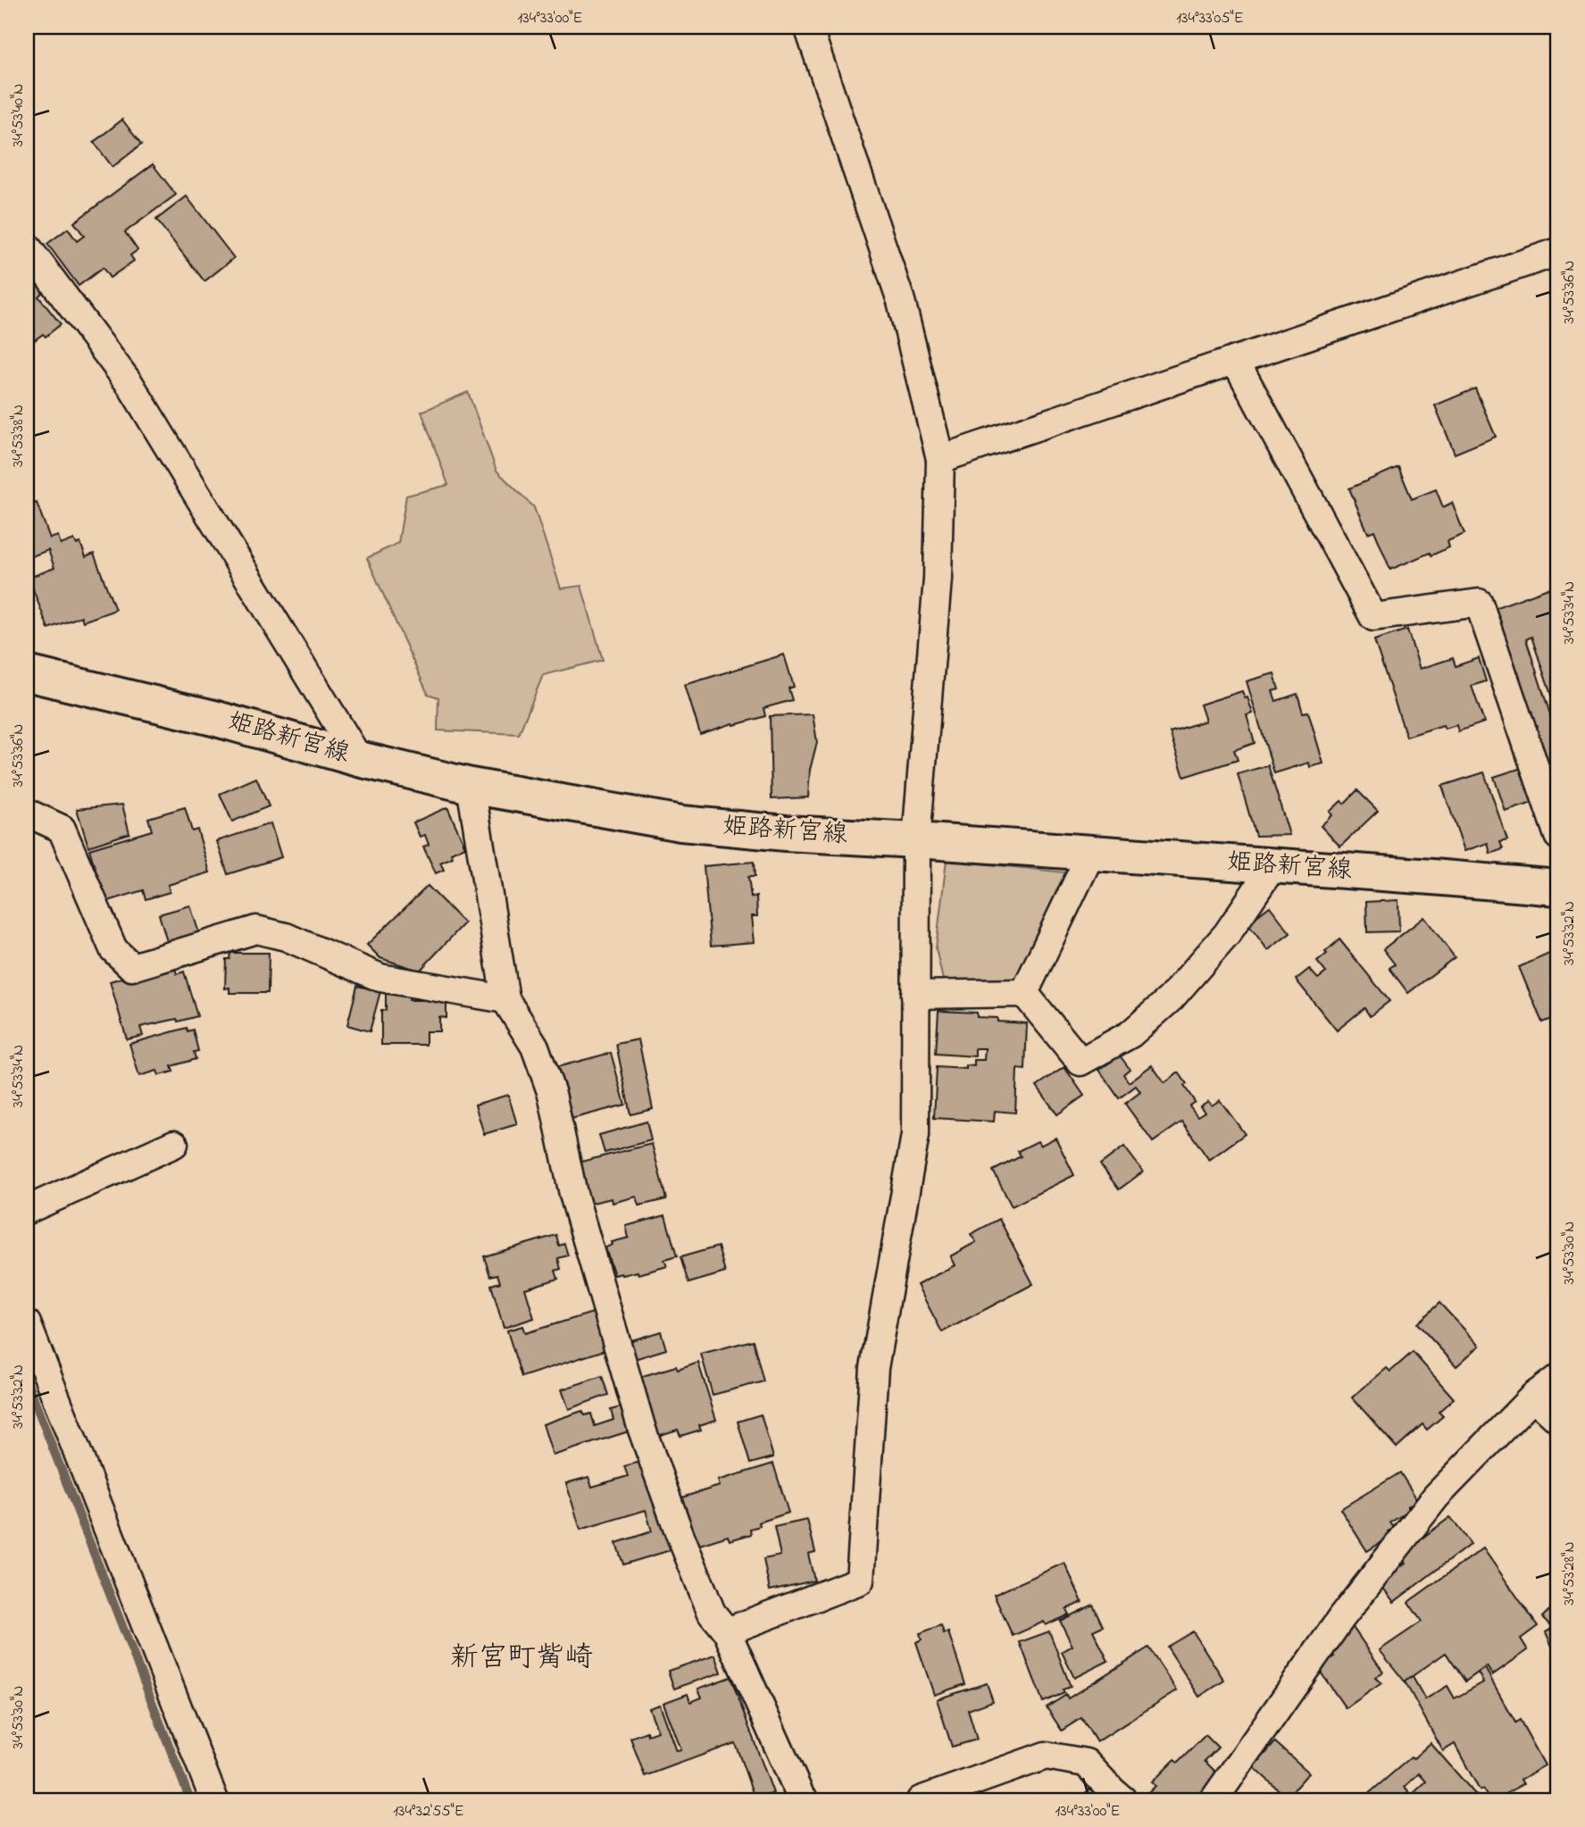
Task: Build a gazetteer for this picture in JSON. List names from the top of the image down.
{
  "streets": {
    "main road": ["姫路新宮線"]
  },
  "districts": ["新宮町觜崎"],
  "coordinates": [
    "134°33'00\"E",
    "134°33'05\"E",
    "34°53'40\"N",
    "34°53'36\"N",
    "34°53'38\"N",
    "34°53'34\"N",
    "34°53'32\"N",
    "34°53'30\"N",
    "34°53'28\"N",
    "134°32'55\"E"
  ]
}
